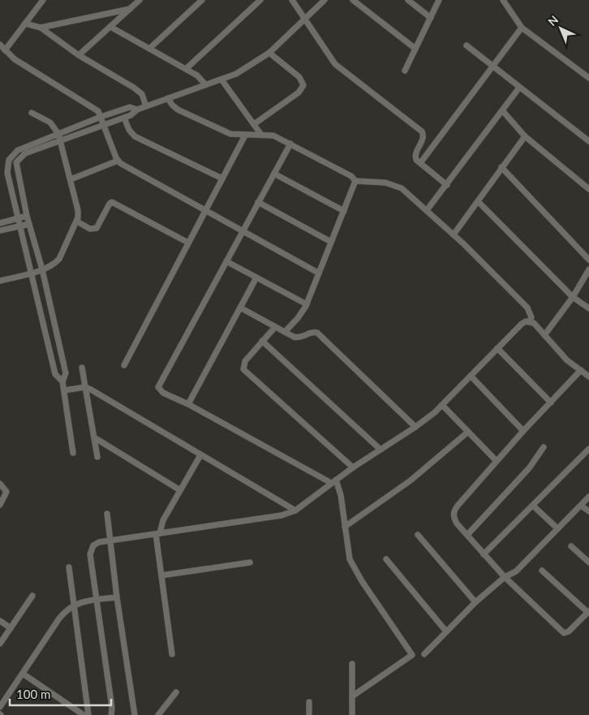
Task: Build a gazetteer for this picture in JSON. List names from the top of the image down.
{
  "scale_bar": "100 m",
  "north": "top left"
}
